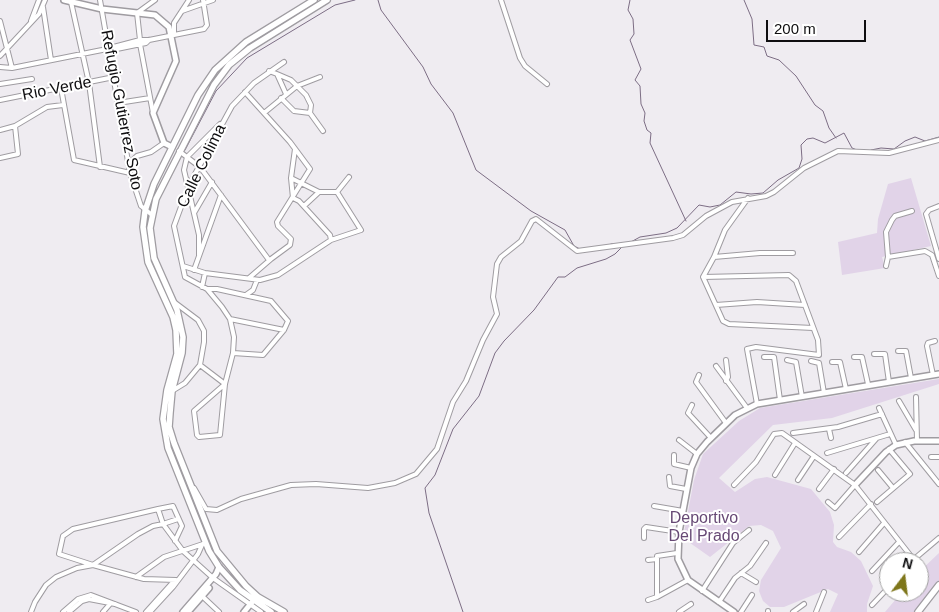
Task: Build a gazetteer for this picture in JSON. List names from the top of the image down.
{
  "streets": {
    "street": ["Rio Verde", "Refugio Gutierrez Soto", "Calle Colima"]
  },
  "crossings": [
    ["Rio Verde", "Refugio Gutierrez Soto"]
  ],
  "parks": ["Deportivo Del Prado"],
  "scale_bar": "200 m",
  "north": "top"
}
